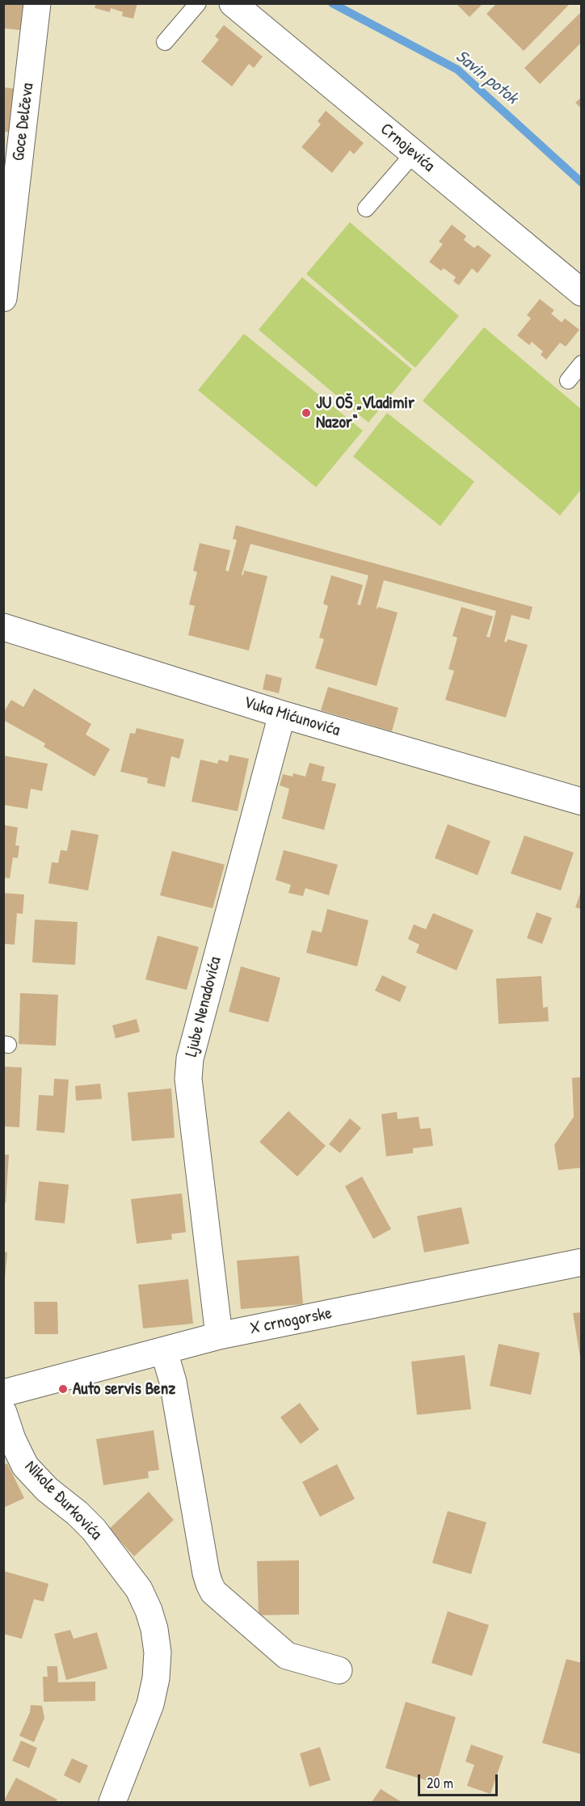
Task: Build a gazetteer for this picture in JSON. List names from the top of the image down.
{
  "streets": {
    "street": [
      "Goce Delčeva",
      "Crnojevića",
      "Vuka Mićunovića",
      "Ljube Nenadovića",
      "X crnogorske",
      "Nikole Đurkovića"
    ]
  },
  "crossings": [
    ["Vuka Mićunovića", "Ljube Nenadovića"],
    ["Ljube Nenadovića", "X crnogorske"]
  ],
  "water": ["Savin potok"],
  "places": ["JU OŠ „Vladimir Nazor“", "Auto servis Benz"],
  "scale_bar": "20 m"
}
